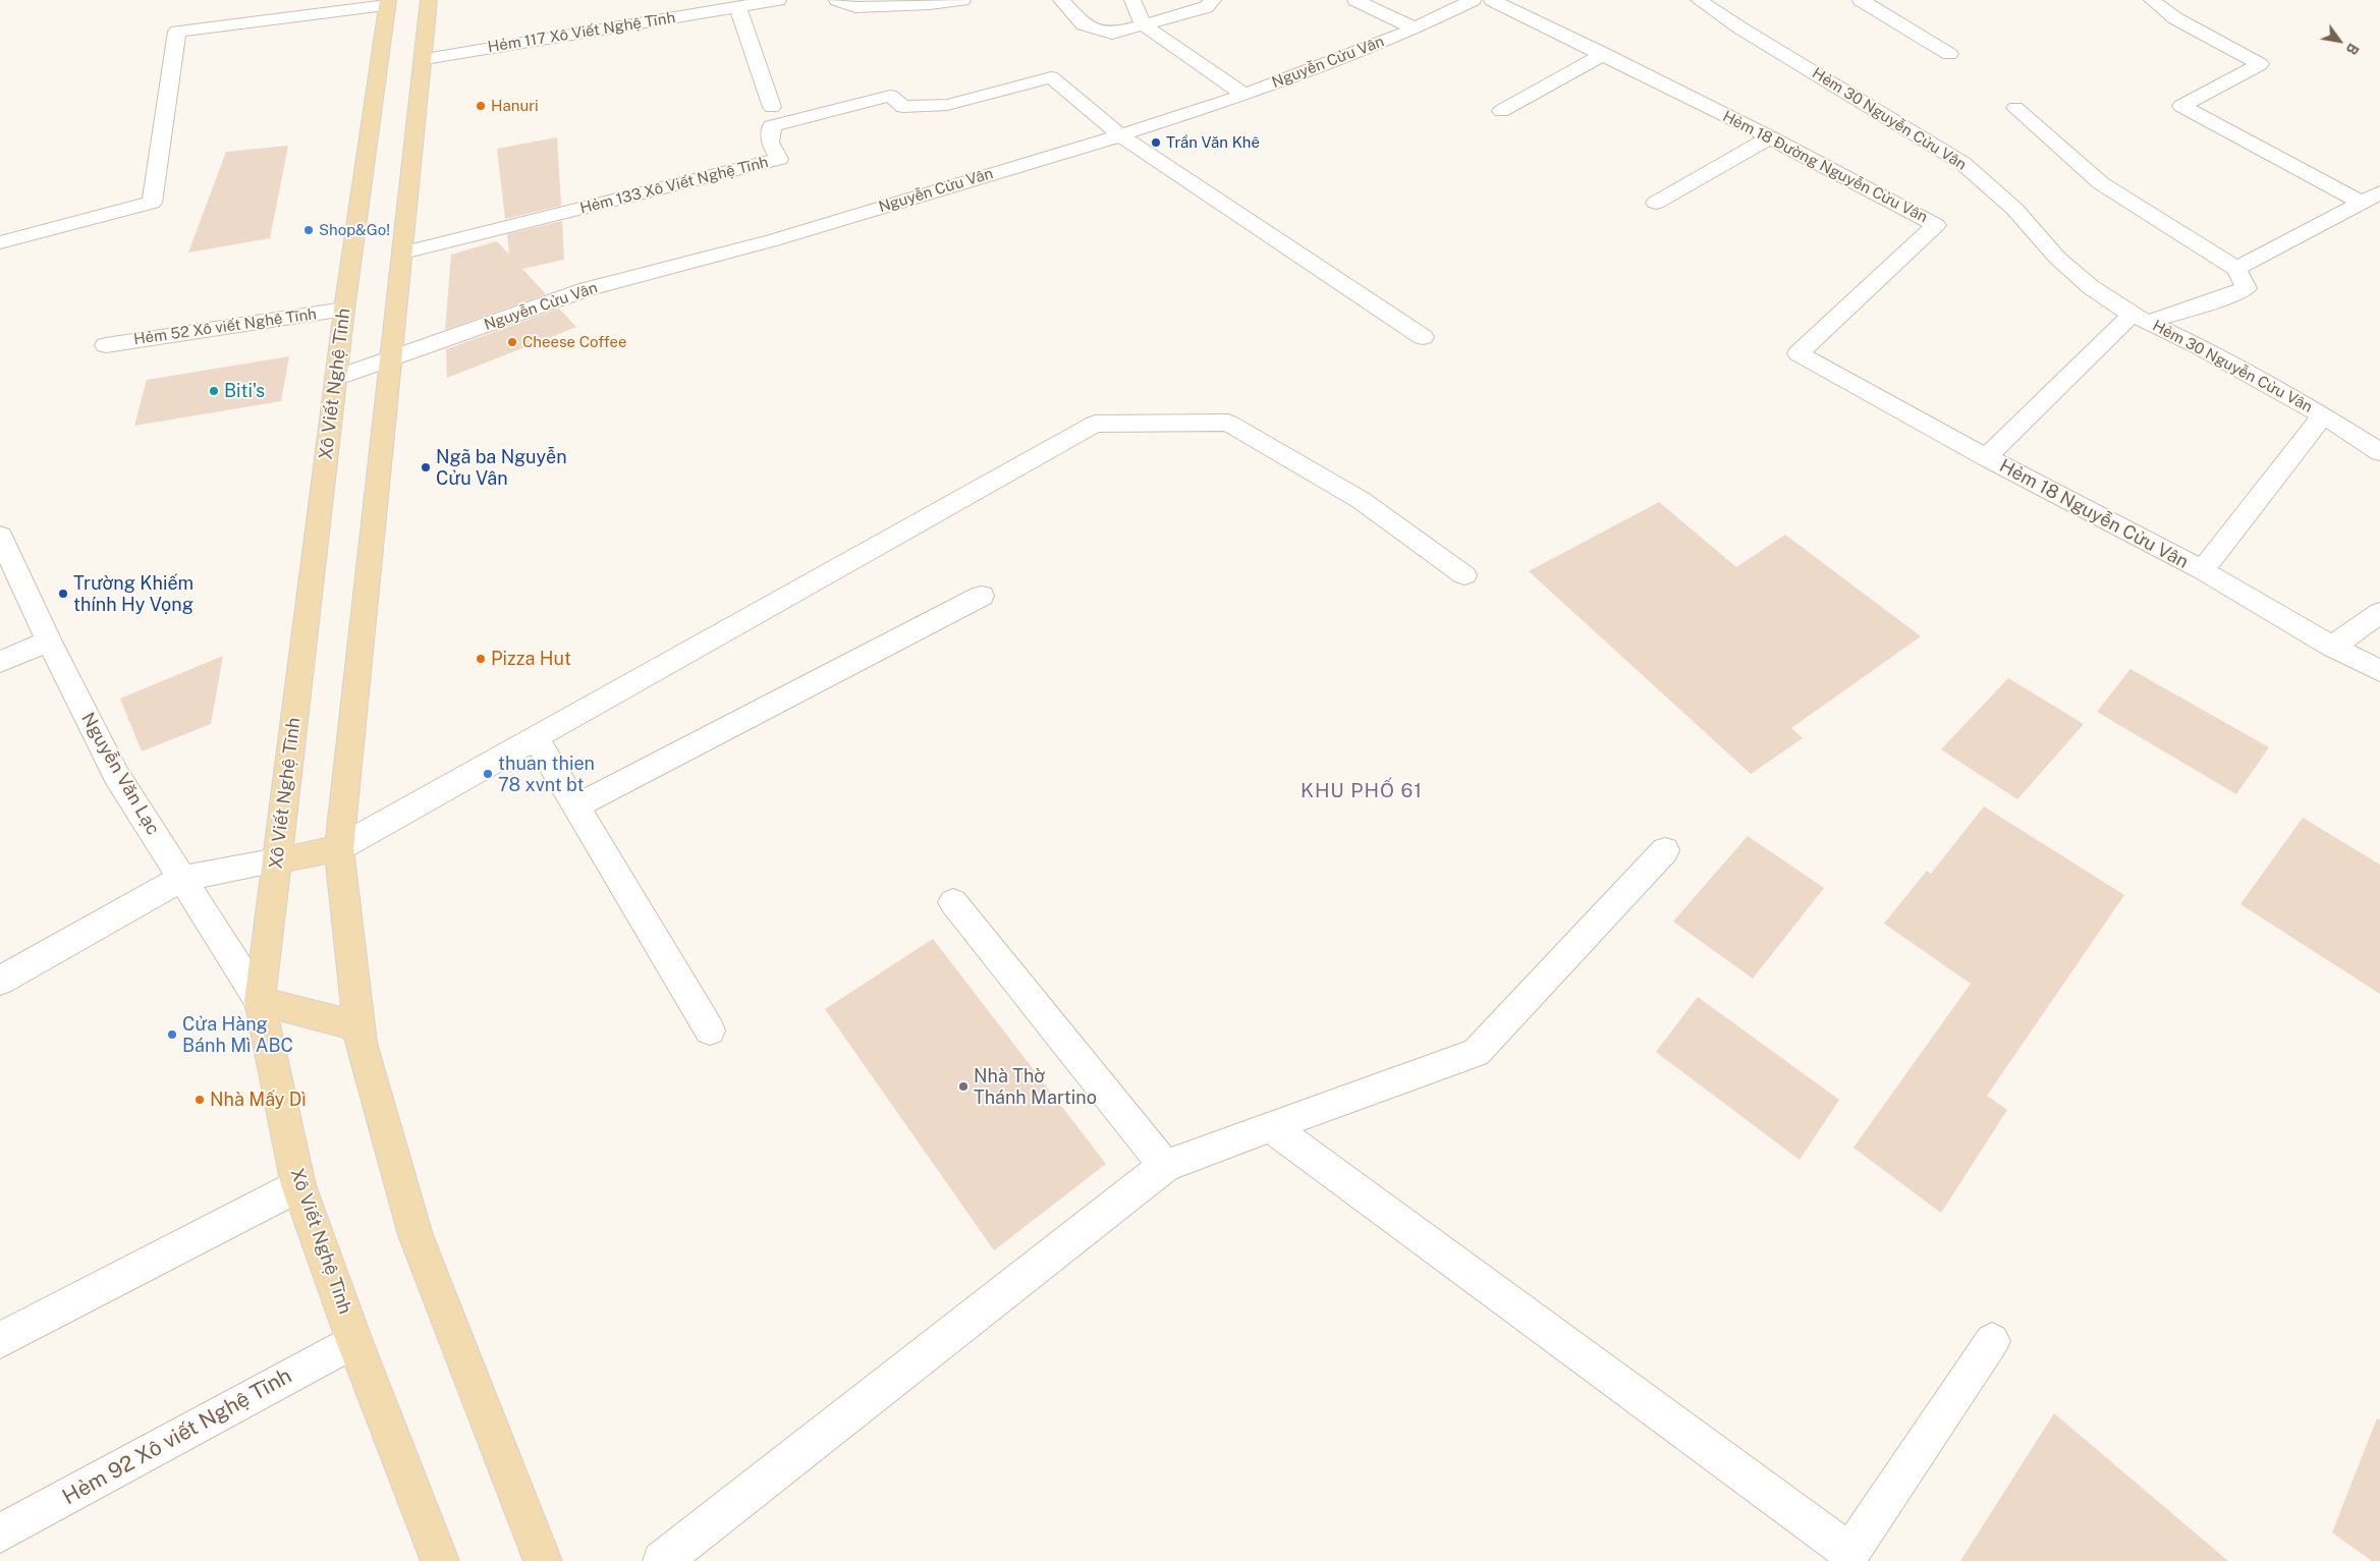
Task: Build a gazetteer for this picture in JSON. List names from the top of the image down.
{
  "streets": {
    "main road": ["Xô Viết Nghệ Tĩnh"],
    "street": [
      "Hẻm 117 Xô Viết Nghệ Tĩnh",
      "Nguyễn Cửu Vân",
      "Hẻm 30 Nguyễn Cửu Vân",
      "Hẻm 18 Đường Nguyễn Cửu Vân",
      "Hẻm 133 Xô Viết Nghệ Tĩnh",
      "Hẻm 52 Xô viết Nghệ Tĩnh",
      "Hẻm 18 Nguyễn Cửu Vân",
      "Nguyễn Văn Lạc",
      "Hẻm 92 Xô viết Nghệ Tĩnh"
    ]
  },
  "crossings": [
    ["Nguyễn Cửu Vân", "Hẻm 133 Xô Viết Nghệ Tĩnh"],
    ["Nguyễn Cửu Vân", "Xô Viết Nghệ Tĩnh"],
    ["Hẻm 18 Đường Nguyễn Cửu Vân", "Hẻm 18 Nguyễn Cửu Vân"],
    ["Hẻm 52 Xô viết Nghệ Tĩnh", "Xô Viết Nghệ Tĩnh"],
    ["Xô Viết Nghệ Tĩnh", "Nguyễn Văn Lạc"],
    ["Xô Viết Nghệ Tĩnh", "Hẻm 92 Xô viết Nghệ Tĩnh"]
  ],
  "districts": ["KHU PHỐ 61"],
  "places": [
    "Hanuri",
    "Trần Văn Khê",
    "Shop&Go!",
    "Cheese Coffee",
    "Biti's",
    "Ngã ba Nguyễn Cửu Vân",
    "Trường Khiếm thính Hy Vọng",
    "Pizza Hut",
    "thuan thien 78 xvnt bt",
    "Cửa Hàng Bánh Mì ABC",
    "Nhà Thờ Thánh Martino",
    "Nhà Mấy Dì"
  ],
  "north": "bottom right"
}
